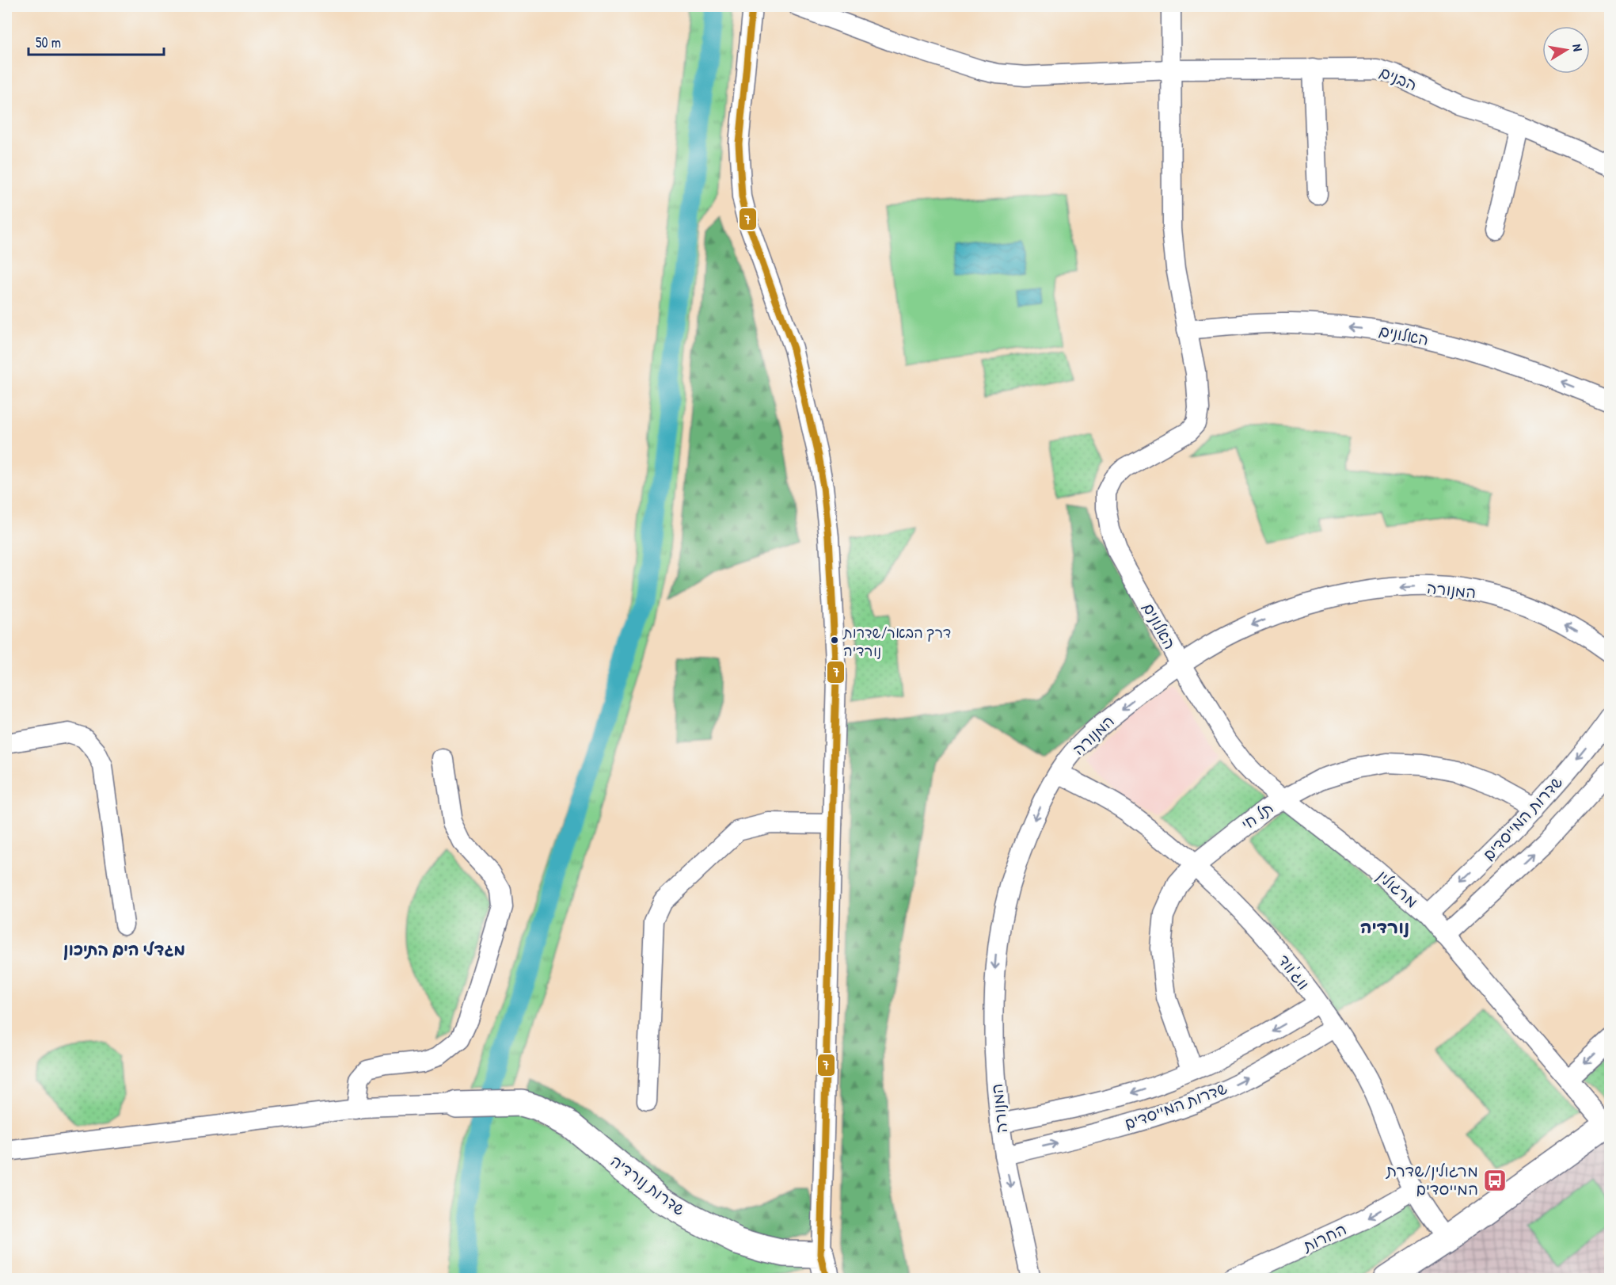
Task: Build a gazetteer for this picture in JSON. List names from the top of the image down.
{
  "streets": {
    "street": [
      "הבנים",
      "האלונים",
      "המנורה",
      "תל חי",
      "שדרות המייסדים",
      "מרגולין",
      "ווג'ווד",
      "שדרות נורדיה",
      "החרות"
    ]
  },
  "crossings": [
    ["הבנים", "האלונים"],
    ["האלונים", "המנורה"],
    ["האלונים", "מרגולין"],
    ["המנורה", "שדרות המייסדים"],
    ["המנורה", "מרגולין"],
    ["המנורה", "ווג'ווד"],
    ["תל חי", "שדרות המייסדים"],
    ["תל חי", "מרגולין"],
    ["תל חי", "ווג'ווד"],
    ["שדרות המייסדים", "מרגולין"],
    ["שדרות המייסדים", "ווג'ווד"],
    ["ווג'ווד", "החרות"]
  ],
  "one_way": ["האלונים"],
  "districts": ["נורדיה", "מגדלי הים התיכון"],
  "places": {
    "other": ["דרך הבאר/שדרות נורדיה"],
    "bus stop": ["מרגולין/שדרת המייסדים"]
  },
  "lines": ["transit line 7"],
  "scale_bar": "50 m",
  "north": "right"
}
